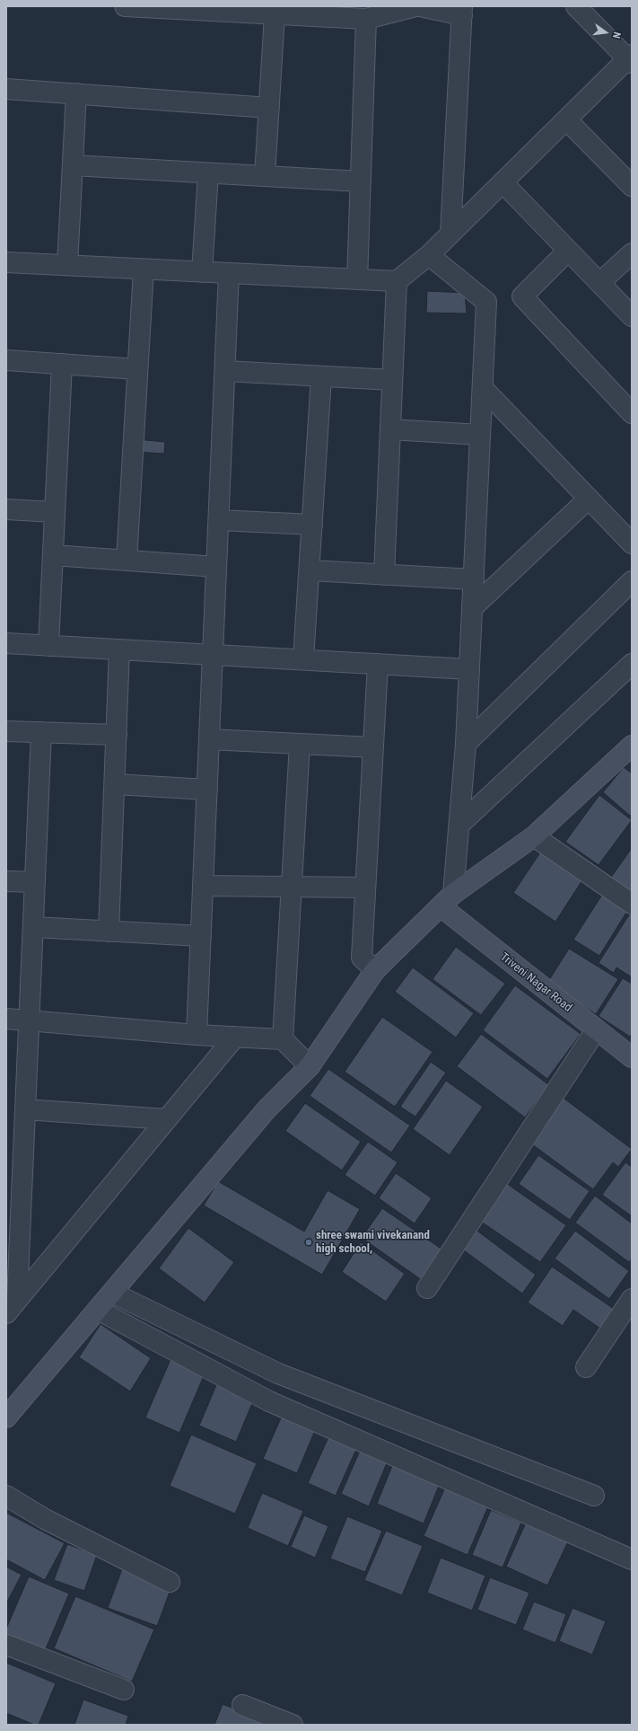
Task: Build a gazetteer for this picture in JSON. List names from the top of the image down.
{
  "streets": {
    "street": ["Triveni Nagar Road"]
  },
  "places": ["shree swami vivekanand high school,"],
  "north": "right"
}
